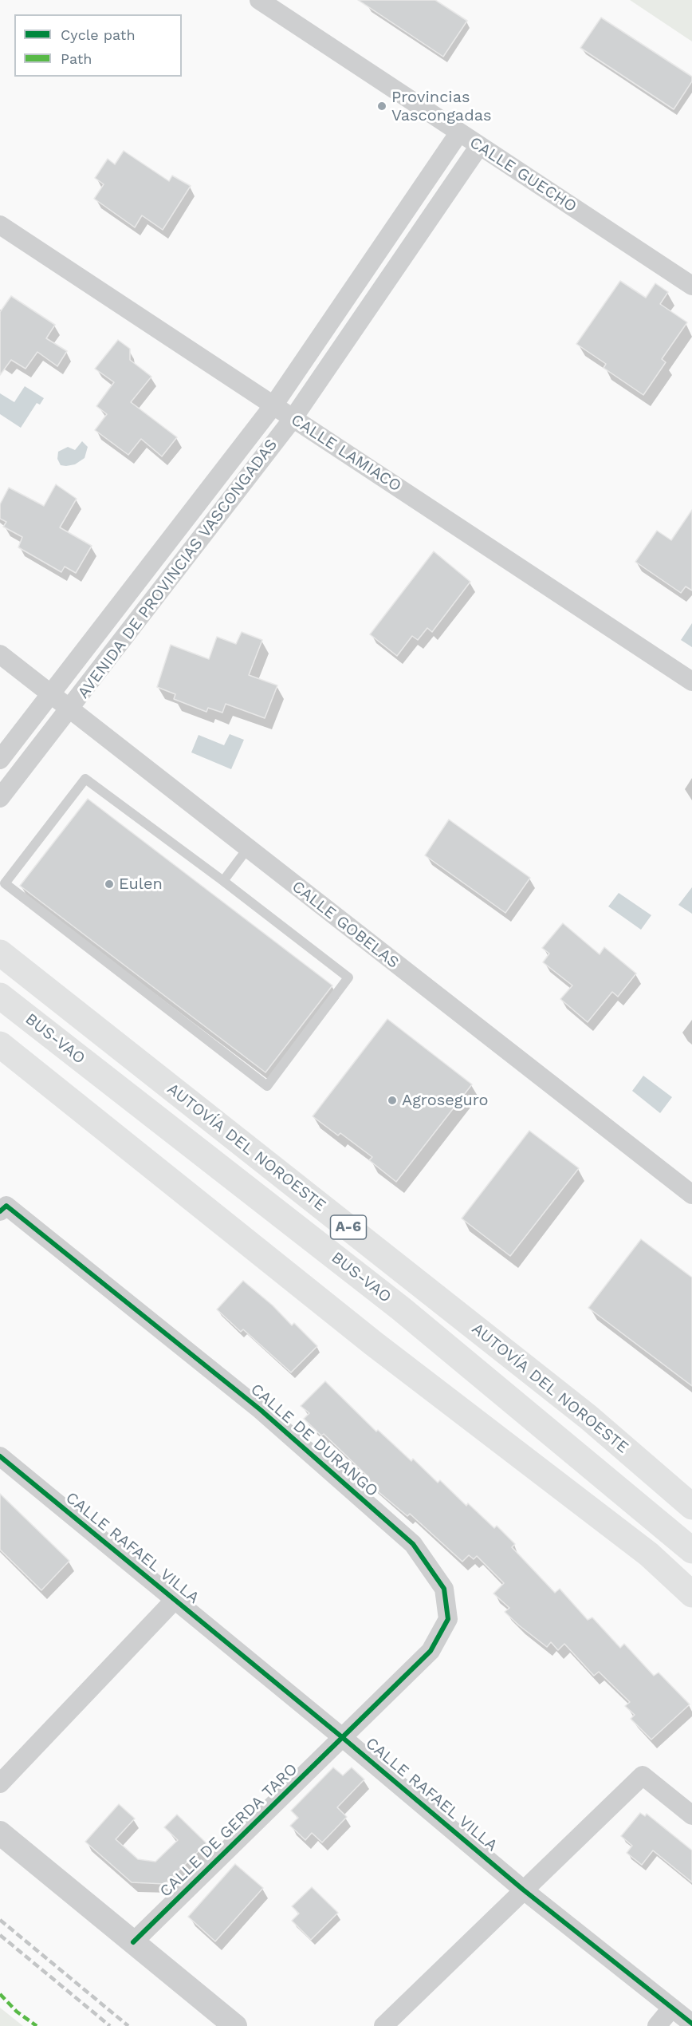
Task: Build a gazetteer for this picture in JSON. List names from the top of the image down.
{
  "streets": {
    "highway": ["BUS-VAO", "AUTOVÍA DEL NOROESTE", "A-6"],
    "street": [
      "CALLE GUECHO",
      "CALLE LAMIACO",
      "AVENIDA DE PROVINCIAS VASCONGADAS",
      "CALLE GOBELAS",
      "CALLE DE DURANGO",
      "CALLE RAFAEL VILLA",
      "CALLE DE GERDA TARO"
    ]
  },
  "crossings": [
    ["CALLE GUECHO", "AVENIDA DE PROVINCIAS VASCONGADAS"],
    ["CALLE LAMIACO", "AVENIDA DE PROVINCIAS VASCONGADAS"],
    ["AVENIDA DE PROVINCIAS VASCONGADAS", "CALLE GOBELAS"],
    ["CALLE DE DURANGO", "CALLE RAFAEL VILLA"],
    ["CALLE DE DURANGO", "CALLE DE GERDA TARO"],
    ["CALLE RAFAEL VILLA", "CALLE DE GERDA TARO"]
  ],
  "places": ["Provincias Vascongadas", "Eulen", "Agroseguro"],
  "legend": ["Cycle path", "Path"]
}
